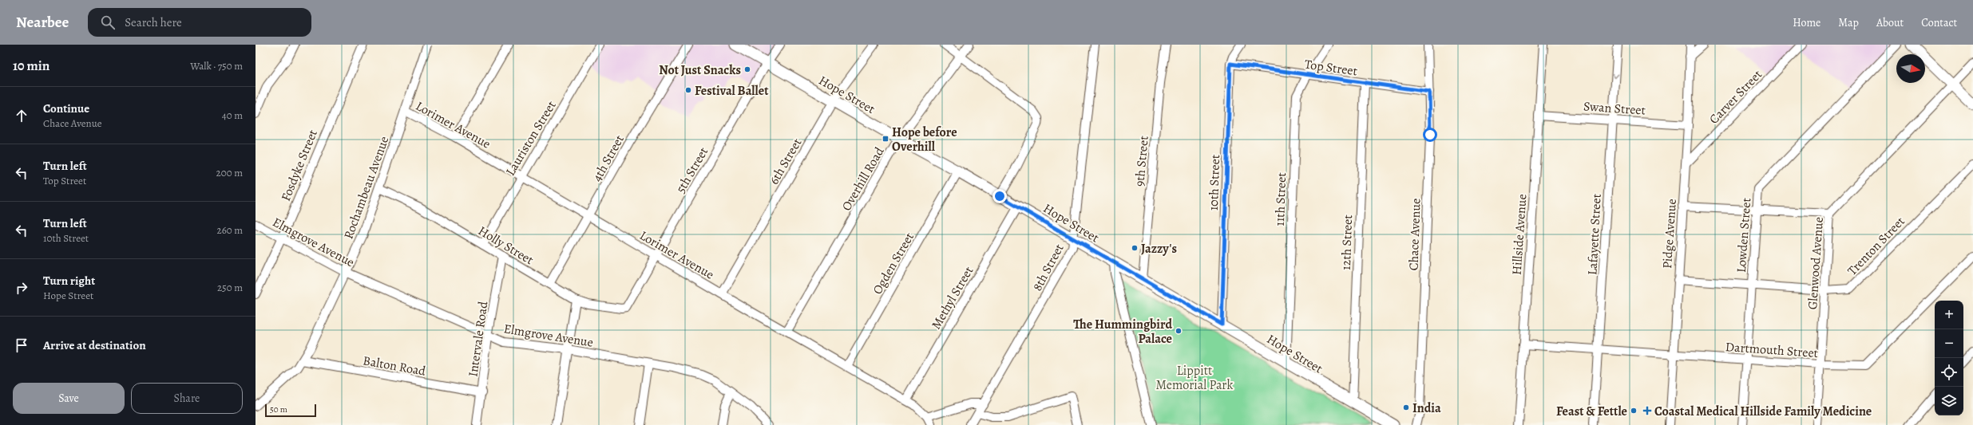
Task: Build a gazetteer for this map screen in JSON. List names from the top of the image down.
{
  "streets": {
    "main road": ["Hope Street"],
    "street": [
      "Top Street",
      "Carver Street",
      "Swan Street",
      "Lorimer Avenue",
      "Lauriston Street",
      "4th Street",
      "6th Street",
      "9th Street",
      "Fosdyke Street",
      "5th Street",
      "Overhill Road",
      "10th Street",
      "Rochambeau Avenue",
      "11th Street",
      "Pidge Avenue",
      "Chace Avenue",
      "Hillside Avenue",
      "Lafayette Street",
      "Lowden Street",
      "Elmgrove Avenue",
      "12th Street",
      "Holly Street",
      "Trenton Street",
      "Ogden Street",
      "Glenwood Avenue",
      "8th Street",
      "Methyl Street",
      "Intervale Road",
      "Dartmouth Street",
      "Balton Road"
    ]
  },
  "crossings": [
    ["Top Street", "10th Street"],
    ["Top Street", "11th Street"],
    ["Top Street", "Chace Avenue"],
    ["Top Street", "12th Street"],
    ["Hope Street", "6th Street"],
    ["Hope Street", "9th Street"],
    ["Hope Street", "5th Street"],
    ["Hope Street", "Overhill Road"],
    ["Hope Street", "10th Street"],
    ["Hope Street", "11th Street"],
    ["Hope Street", "12th Street"],
    ["Hope Street", "Ogden Street"],
    ["Hope Street", "8th Street"],
    ["Hope Street", "Methyl Street"],
    ["Carver Street", "Pidge Avenue"],
    ["Swan Street", "Pidge Avenue"],
    ["Swan Street", "Hillside Avenue"],
    ["Swan Street", "Lafayette Street"],
    ["Lorimer Avenue", "Lauriston Street"],
    ["Lorimer Avenue", "4th Street"],
    ["Lorimer Avenue", "6th Street"],
    ["Lorimer Avenue", "5th Street"],
    ["Lorimer Avenue", "Overhill Road"],
    ["Lorimer Avenue", "Rochambeau Avenue"],
    ["Lorimer Avenue", "Ogden Street"],
    ["Lorimer Avenue", "Methyl Street"],
    ["Lauriston Street", "Holly Street"],
    ["4th Street", "Holly Street"],
    ["Fosdyke Street", "Elmgrove Avenue"],
    ["5th Street", "Holly Street"],
    ["Rochambeau Avenue", "Elmgrove Avenue"],
    ["Rochambeau Avenue", "Holly Street"],
    ["Rochambeau Avenue", "Balton Road"],
    ["Pidge Avenue", "Trenton Street"],
    ["Pidge Avenue", "Dartmouth Street"],
    ["Hillside Avenue", "Dartmouth Street"],
    ["Lafayette Street", "Dartmouth Street"],
    ["Lowden Street", "Trenton Street"],
    ["Lowden Street", "Dartmouth Street"],
    ["Elmgrove Avenue", "Intervale Road"],
    ["Holly Street", "Intervale Road"],
    ["Trenton Street", "Glenwood Avenue"],
    ["Glenwood Avenue", "Dartmouth Street"],
    ["Intervale Road", "Balton Road"]
  ],
  "parks": ["Lippitt Memorial Park"],
  "places": {
    "other": [
      "Not Just Snacks",
      "Festival Ballet",
      "Jazzy's",
      "The Hummingbird Palace",
      "India",
      "Feast & Fettle"
    ],
    "transit": ["Hope before Overhill"],
    "health": ["Coastal Medical Hillside Family Medicine"]
  },
  "scale_bar": "50 m",
  "north": "right",
  "page": {
    "header": "Nearbee",
    "search": "Search here",
    "nav": [
      "Home",
      "Map",
      "About",
      "Contact"
    ],
    "heading": ["10 min", "Walk · 750 m"],
    "list": [
      ["Continue", "Chace Avenue", "40 m"],
      ["Turn left", "Top Street", "200 m"],
      ["Turn left", "10th Street", "260 m"],
      ["Turn right", "Hope Street", "250 m"],
      "Arrive at destination"
    ],
    "map_buttons": ["+", "−"],
    "buttons": ["Save", "Share"],
    "scale": "50 m"
  }
}
